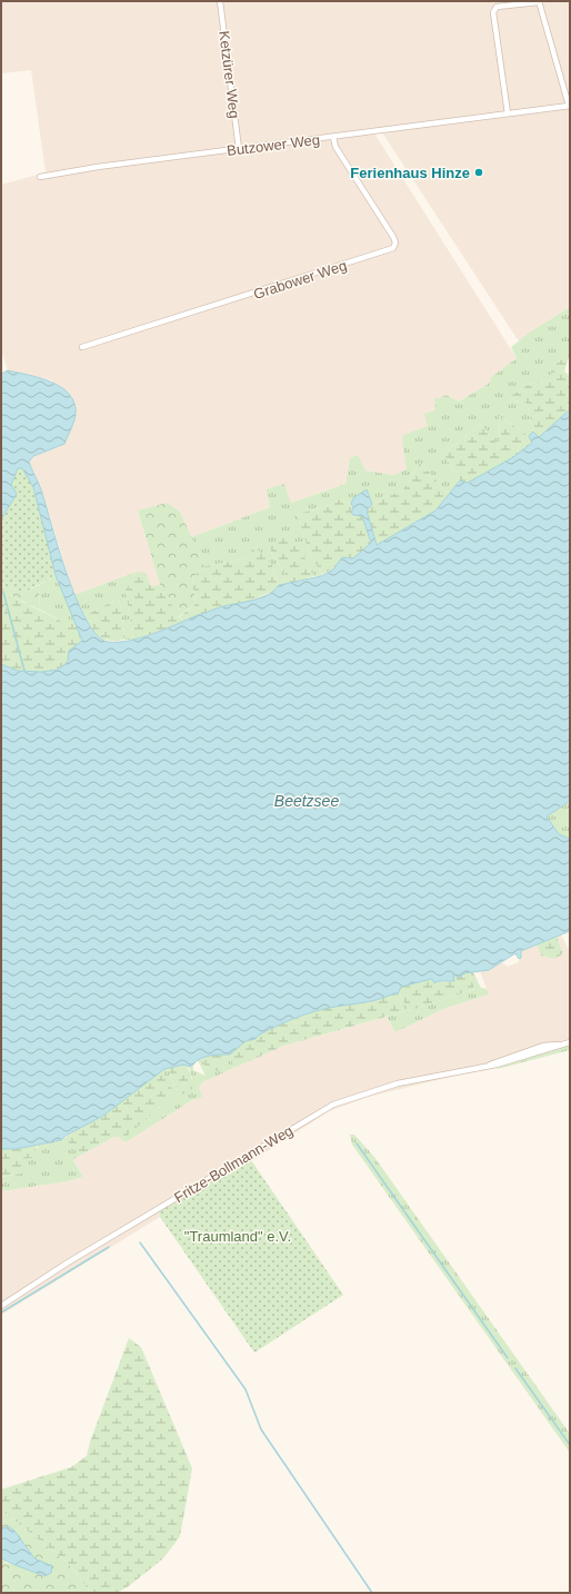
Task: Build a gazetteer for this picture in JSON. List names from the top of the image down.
{
  "streets": {
    "street": [
      "Ketzürer Weg",
      "Butzower Weg",
      "Grabower Weg",
      "Fritze-Bollmann-Weg"
    ]
  },
  "crossings": [
    ["Ketzürer Weg", "Butzower Weg"],
    ["Butzower Weg", "Grabower Weg"]
  ],
  "water": ["Beetzsee"],
  "parks": ["\"Traumland\" e.V."],
  "places": ["Ferienhaus Hinze"]
}
